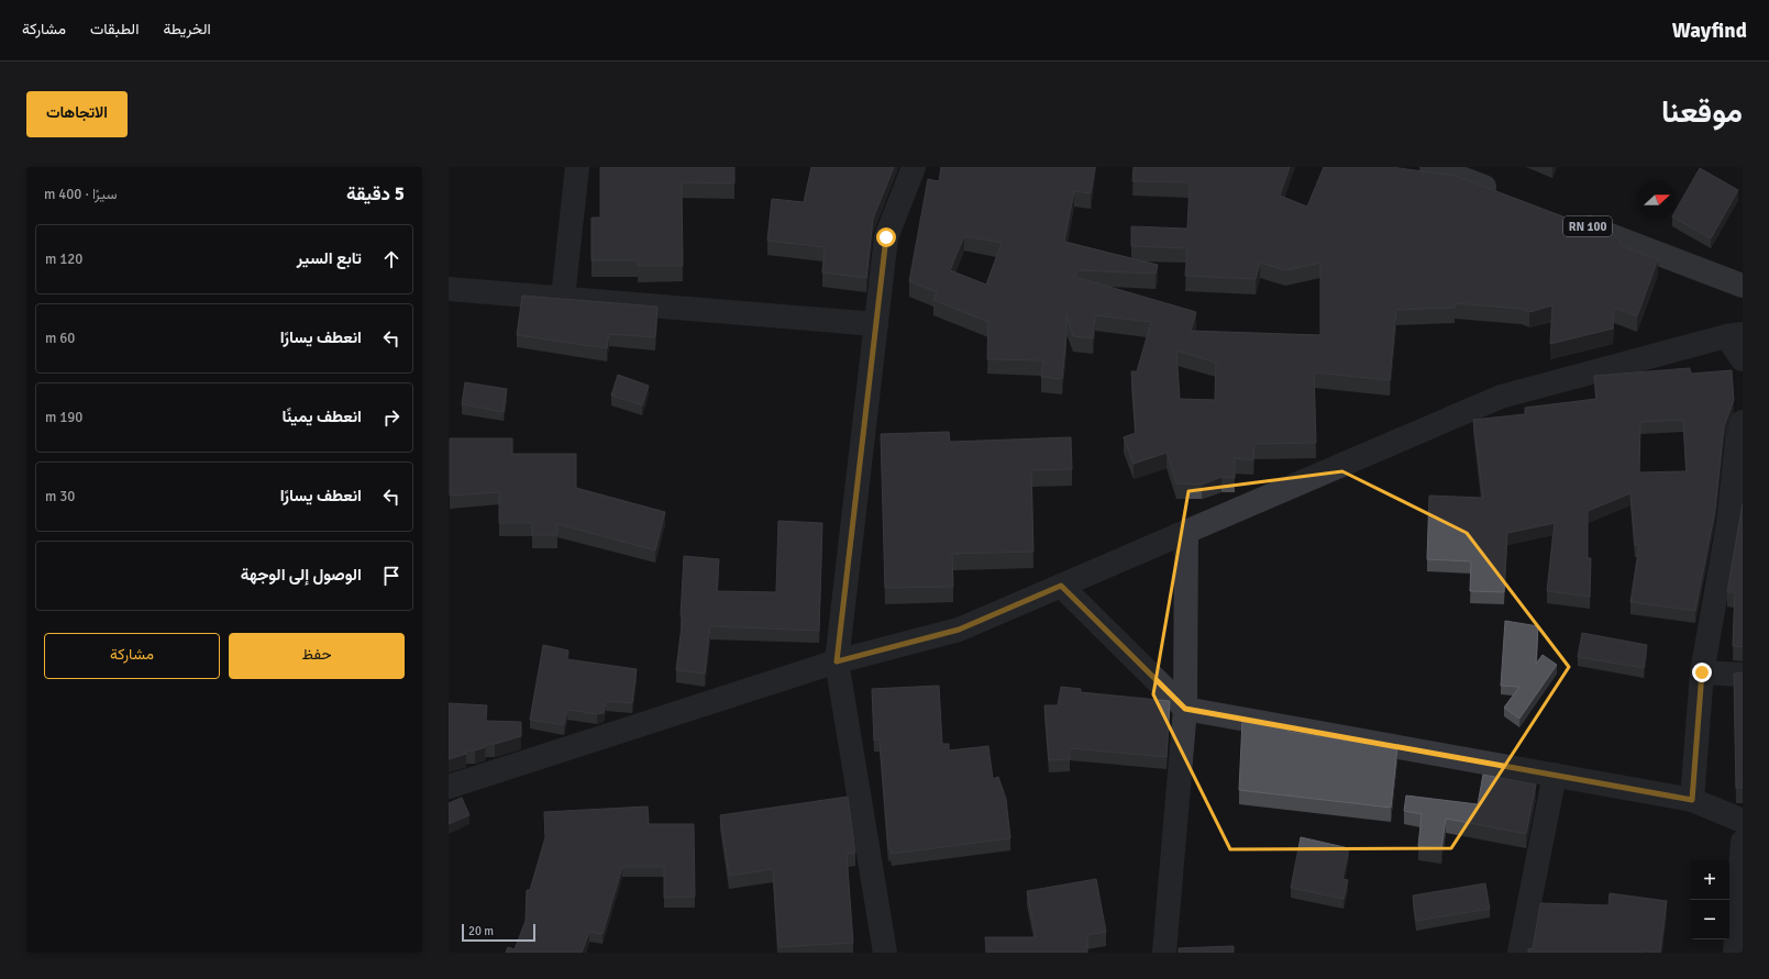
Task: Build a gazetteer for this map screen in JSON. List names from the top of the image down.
{
  "streets": {
    "main road": ["RN 100"]
  },
  "scale_bar": "20 m",
  "north": "right",
  "page": {
    "header": "Wayfind",
    "nav": ["الخريطة", "الطبقات", "مشاركة"],
    "title": "موقعنا",
    "buttons": [
      "الاتجاهات",
      ["حفظ", "مشاركة"]
    ],
    "heading": ["5 دقيقة", "سيرًا · 400 m"],
    "list": [
      ["تابع السير", "120 m"],
      ["انعطف يسارًا", "60 m"],
      ["انعطف يمينًا", "190 m"],
      ["انعطف يسارًا", "30 m"],
      "الوصول إلى الوجهة"
    ],
    "map_buttons": ["+", "−"],
    "scale": "20 m"
  }
}
